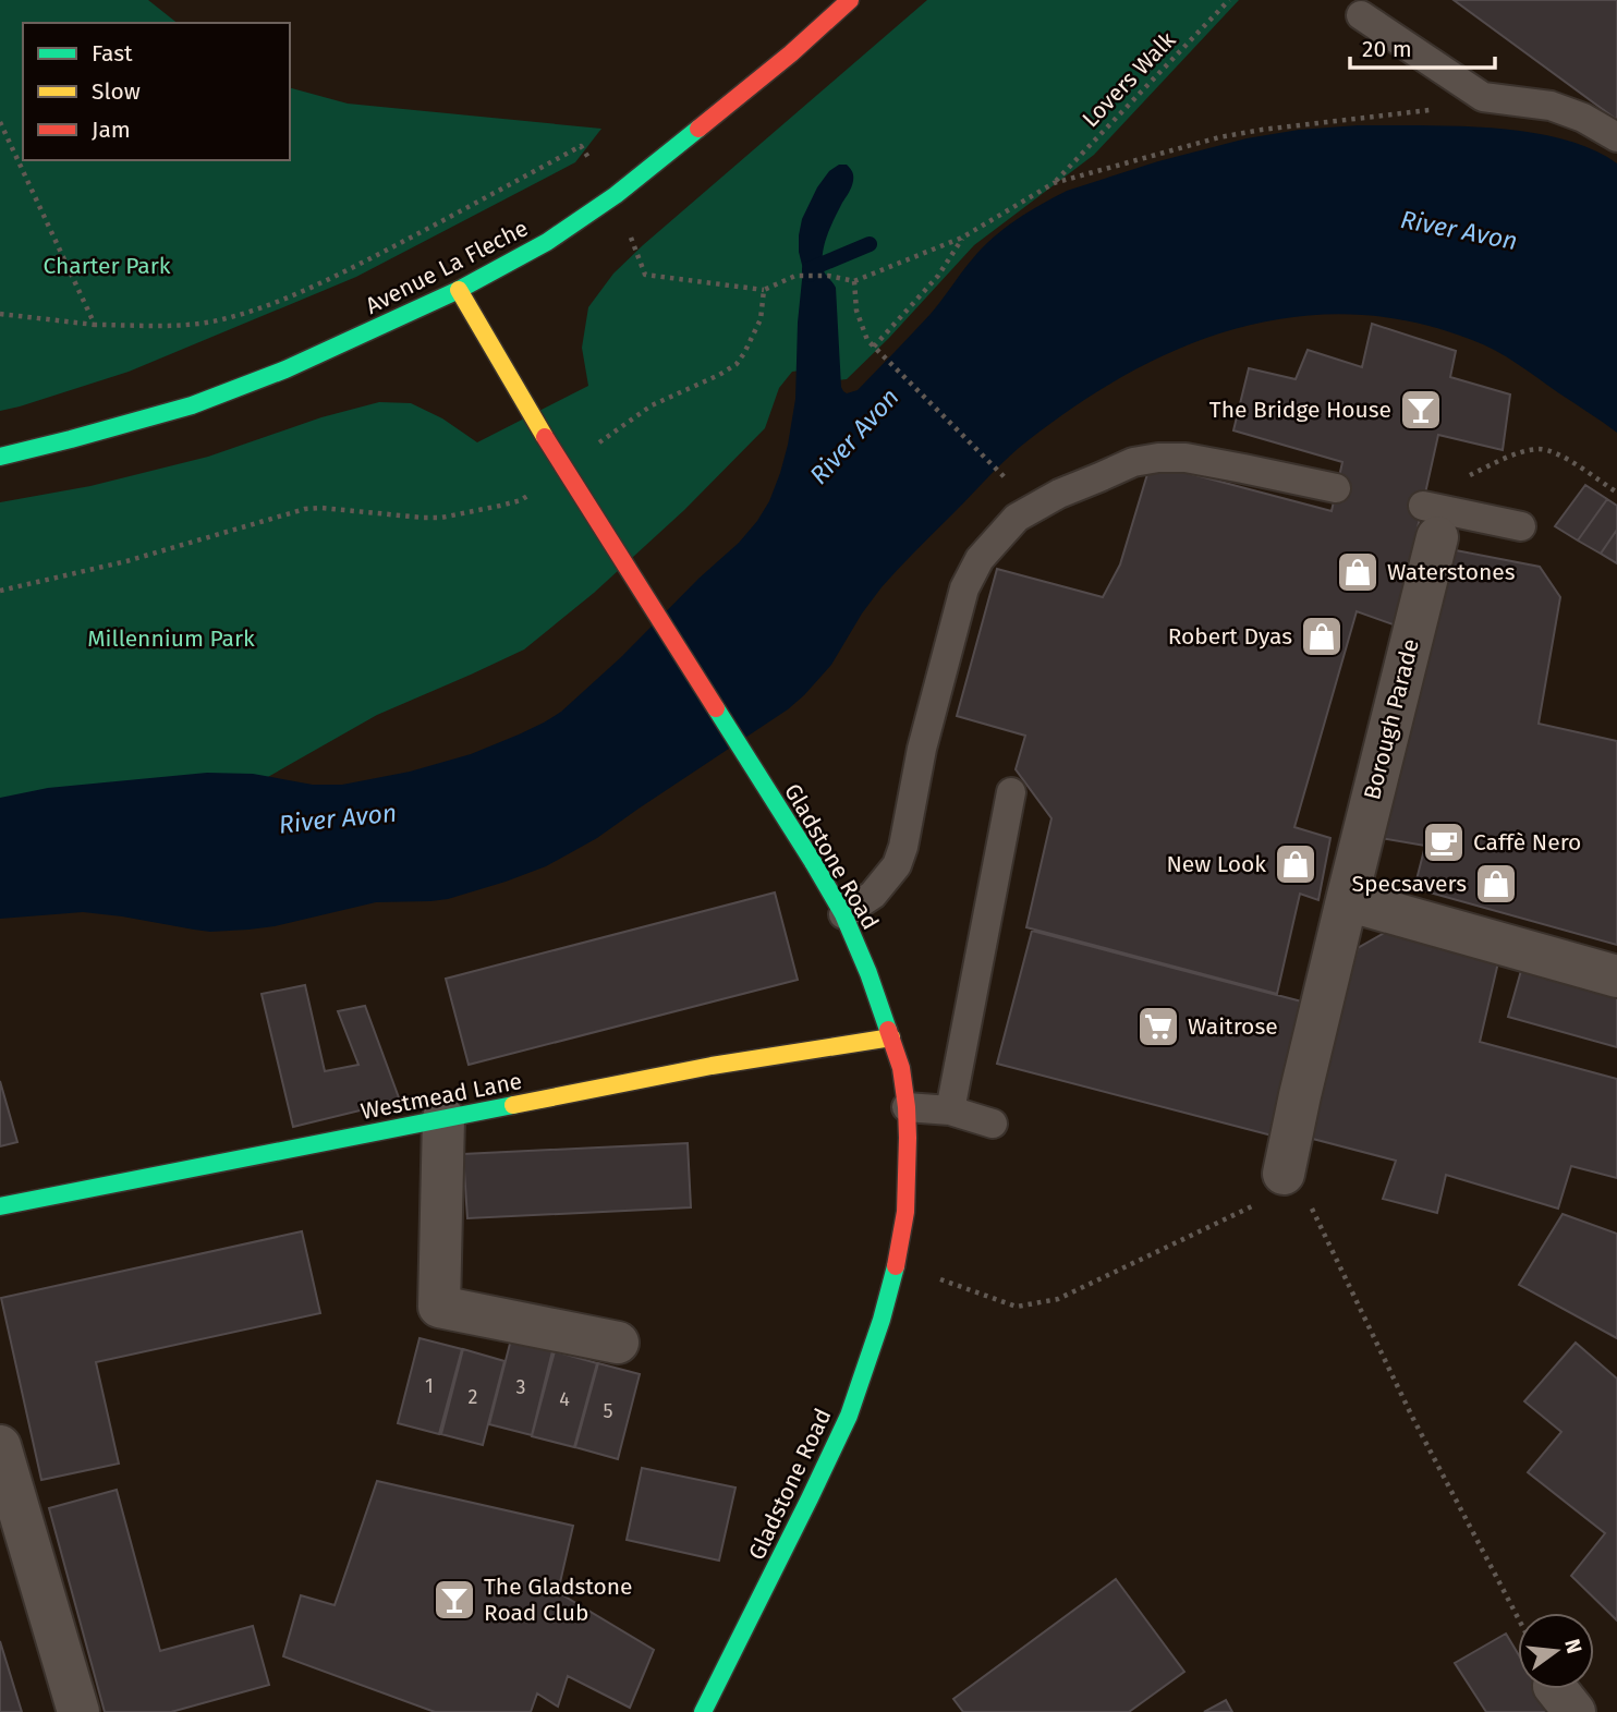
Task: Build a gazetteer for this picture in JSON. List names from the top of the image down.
{
  "streets": {
    "street": [
      "Avenue La Fleche",
      "Borough Parade",
      "Gladstone Road",
      "Westmead Lane"
    ],
    "path": ["Lovers Walk"]
  },
  "crossings": [
    ["Avenue La Fleche", "Gladstone Road"],
    ["Gladstone Road", "Westmead Lane"]
  ],
  "water": ["River Avon"],
  "parks": ["Charter Park", "Millennium Park"],
  "places": {
    "bar": ["The Bridge House", "The Gladstone Road Club"],
    "shop": [
      "Waterstones",
      "Robert Dyas",
      "New Look",
      "Specsavers"
    ],
    "cafe": ["Caffè Nero"],
    "supermarket": ["Waitrose"]
  },
  "house_numbers": [
    "1",
    "3",
    "2",
    "4",
    "5"
  ],
  "legend": ["Fast", "Slow", "Jam"],
  "scale_bar": "20 m",
  "north": "right"
}
